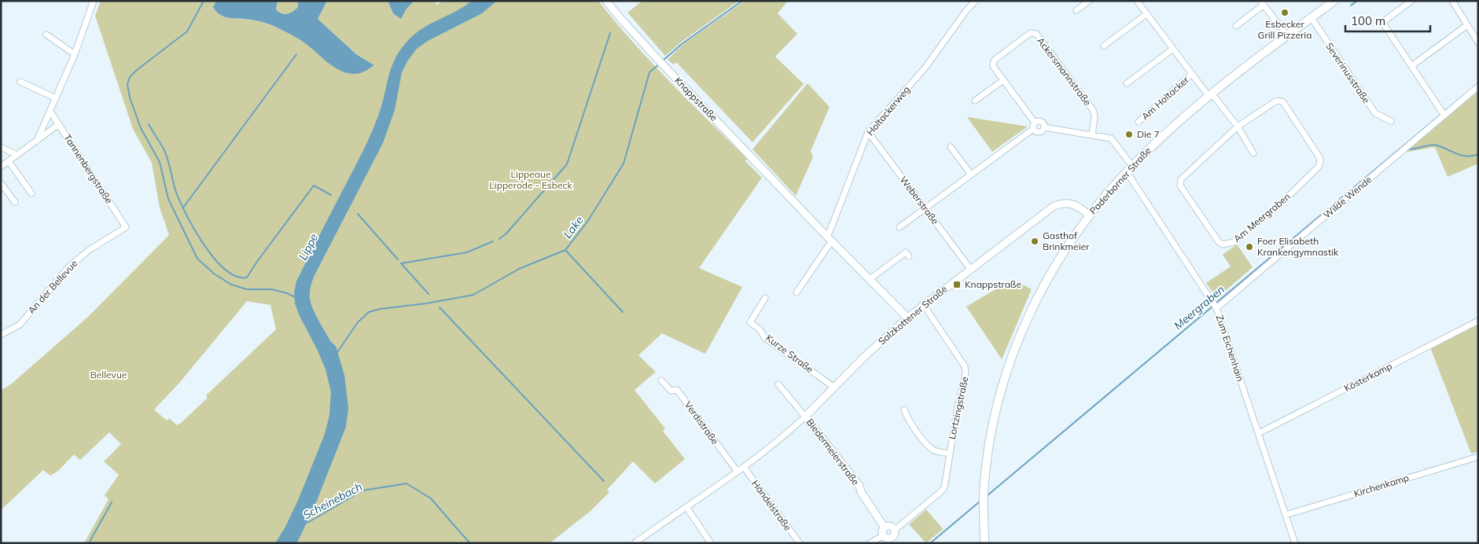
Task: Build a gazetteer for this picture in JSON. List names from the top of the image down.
{
  "streets": {
    "main road": ["Paderborner Straße"],
    "street": [
      "Ackersmannstraße",
      "Severinusstraße",
      "Am Holtacker",
      "Knappstraße",
      "Holtackerweg",
      "Tannenbergstraße",
      "Wilde Wende",
      "Weberstraße",
      "Am Meergraben",
      "An der Bellevue",
      "Salzkottener Straße",
      "Zum Eichenhain",
      "Kurze Straße",
      "Kösterkamp",
      "Lortzingstraße",
      "Verdistraße",
      "Biedermeierstraße",
      "Kirchenkamp",
      "Händelstraße"
    ]
  },
  "crossings": [
    ["Ackersmannstraße", "Paderborner Straße"],
    ["Ackersmannstraße", "Weberstraße"],
    ["Severinusstraße", "Paderborner Straße"],
    ["Am Holtacker", "Paderborner Straße"],
    ["Knappstraße", "Holtackerweg"],
    ["Knappstraße", "Salzkottener Straße"],
    ["Holtackerweg", "Weberstraße"],
    ["Tannenbergstraße", "An der Bellevue"],
    ["Paderborner Straße", "Salzkottener Straße"],
    ["Paderborner Straße", "Zum Eichenhain"],
    ["Wilde Wende", "Zum Eichenhain"],
    ["Weberstraße", "Salzkottener Straße"],
    ["Salzkottener Straße", "Kurze Straße"],
    ["Salzkottener Straße", "Lortzingstraße"],
    ["Salzkottener Straße", "Verdistraße"],
    ["Salzkottener Straße", "Biedermeierstraße"],
    ["Salzkottener Straße", "Händelstraße"],
    ["Zum Eichenhain", "Kösterkamp"],
    ["Zum Eichenhain", "Kirchenkamp"],
    ["Lortzingstraße", "Biedermeierstraße"]
  ],
  "water": [
    "Lake",
    "Lippe",
    "Meergraben",
    "Scheinebach"
  ],
  "parks": ["Lippeaue Lipperode - Esbeck", "Bellevue"],
  "places": {
    "other": [
      "Esbecker Grill Pizzeria",
      "Die 7",
      "Gasthof Brinkmeier",
      "Foer Elisabeth Krankengymnastik"
    ],
    "transit": ["Knappstraße"]
  },
  "scale_bar": "100 m"
}
